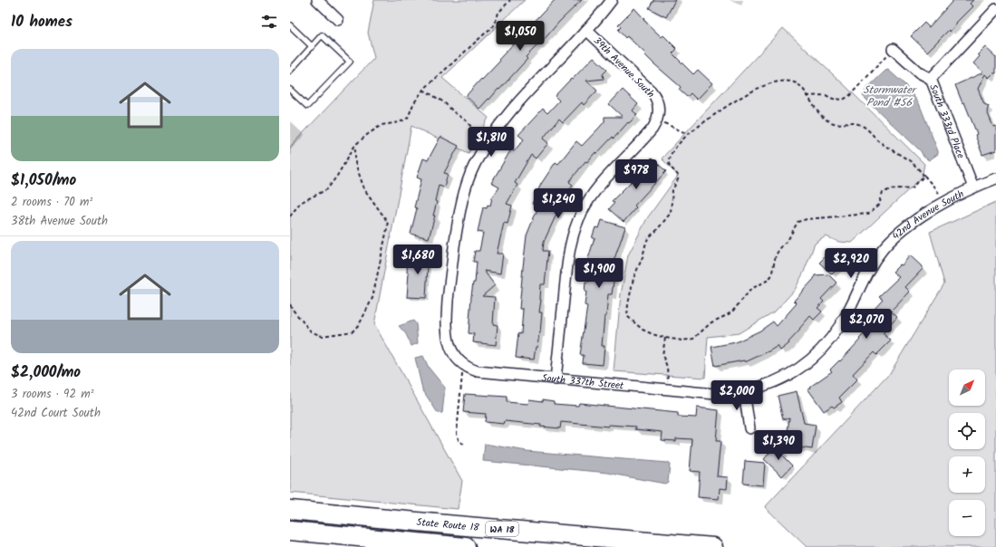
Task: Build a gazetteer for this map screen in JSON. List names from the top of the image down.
{
  "streets": {
    "highway": ["State Route 18", "WA 18"],
    "street": [
      "39th Avenue South",
      "South 333rd Place",
      "42nd Avenue South",
      "South 337th Street"
    ]
  },
  "crossings": [
    ["South 333rd Place", "42nd Avenue South"],
    ["42nd Avenue South", "South 337th Street"]
  ],
  "water": ["Stormwater Pond #56"],
  "north": "top right",
  "page": {
    "heading": "10 homes",
    "price": [
      "$1,050",
      "$1,810",
      "$978",
      "$1,240",
      "$1,680",
      "$2,920",
      "$1,900",
      "$2,070",
      "$2,000",
      "$1,390"
    ],
    "list": [
      {
        "name": "$1,050/mo",
        "note": "2 rooms · 70 m² · 38th Avenue South"
      },
      {
        "name": "$2,000/mo",
        "note": "3 rooms · 92 m² · 42nd Court South"
      }
    ],
    "map_buttons": ["+", "−"]
  }
}
